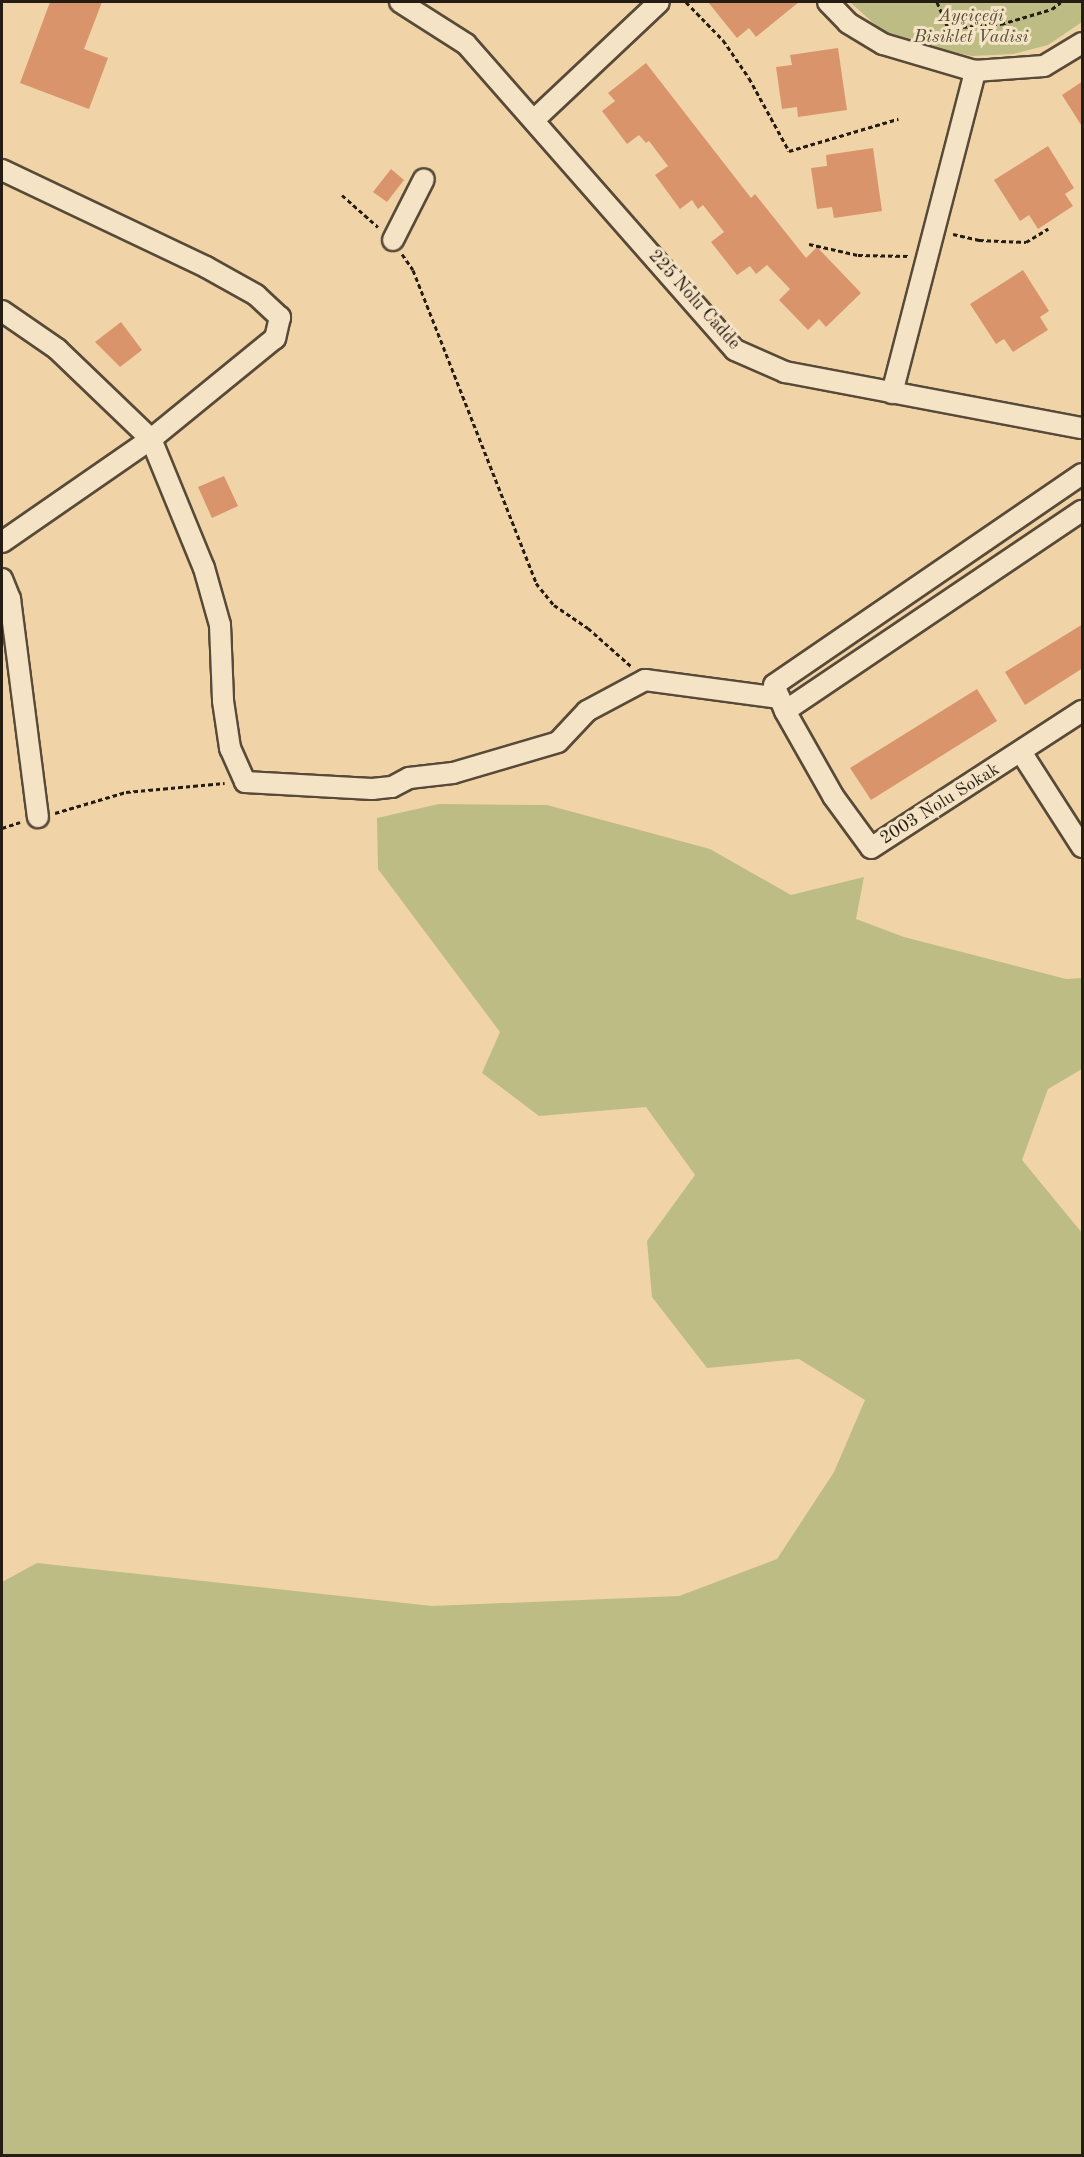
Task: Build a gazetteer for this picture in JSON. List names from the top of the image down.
{
  "streets": {
    "street": ["225 Nolu Cadde", "2003 Nolu Sokak"]
  },
  "parks": ["Ayçiçeği Bisiklet Vadisi"]
}
